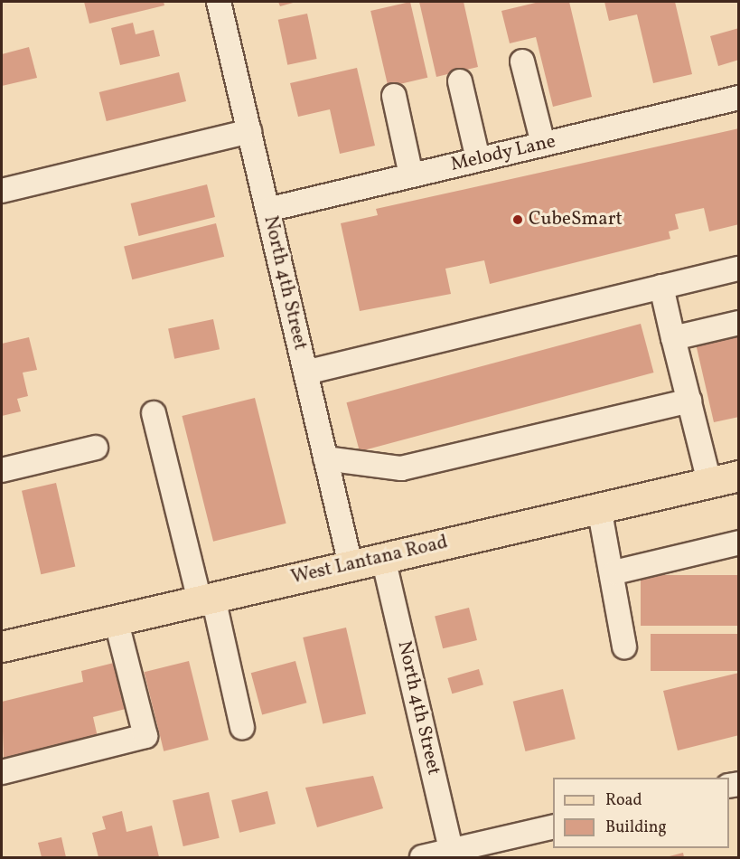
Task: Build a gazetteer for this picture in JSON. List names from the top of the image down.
{
  "streets": {
    "main road": ["West Lantana Road"],
    "street": ["Melody Lane", "North 4th Street"]
  },
  "crossings": [
    ["Melody Lane", "North 4th Street"],
    ["North 4th Street", "West Lantana Road"]
  ],
  "places": ["CubeSmart"],
  "legend": ["Road", "Building"]
}
